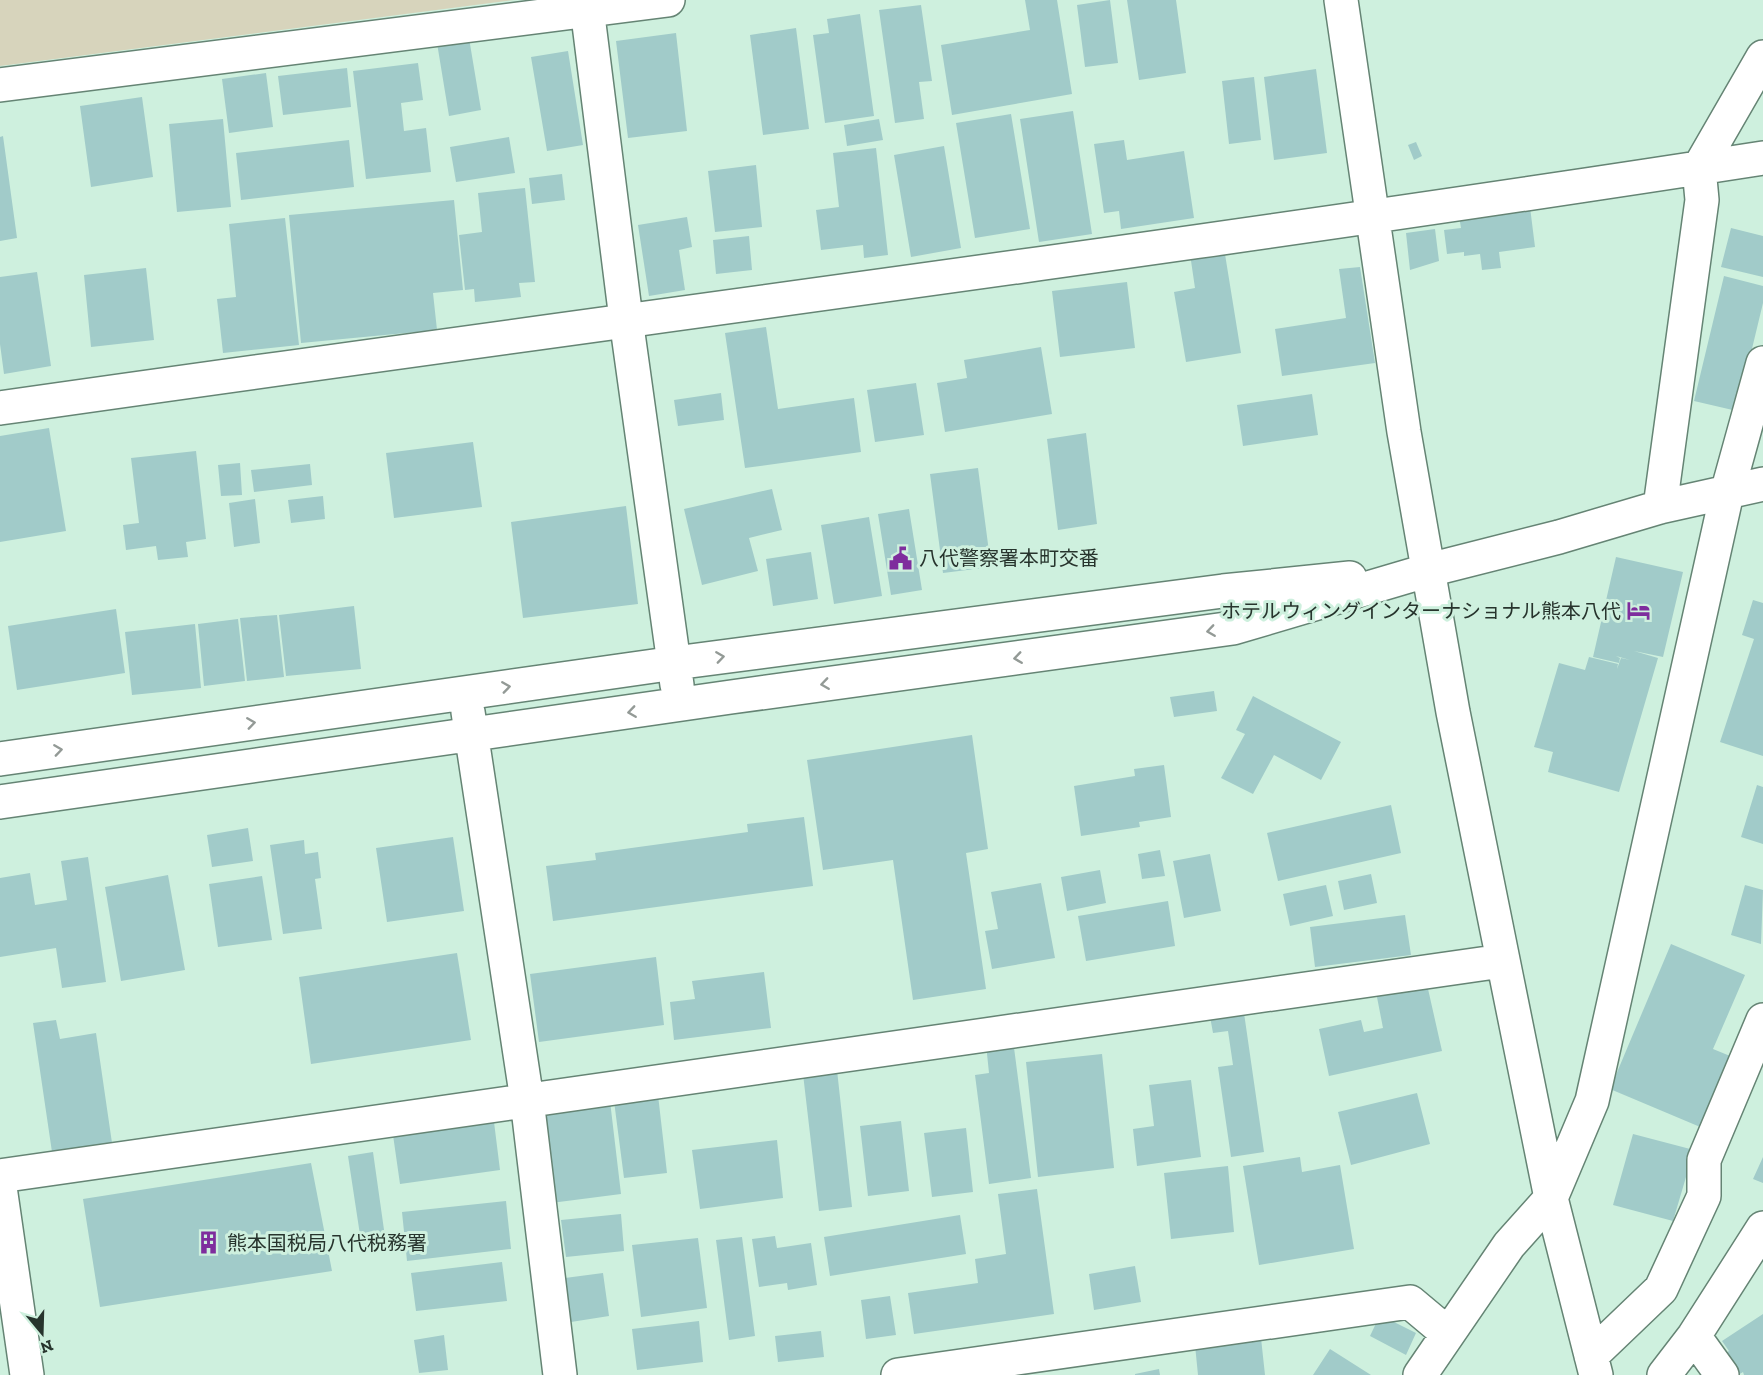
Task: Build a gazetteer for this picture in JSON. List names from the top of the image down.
{
  "places": {
    "public building": ["八代警察署本町交番"],
    "hotel": ["ホテルウィングインターナショナル熊本八代"],
    "building": ["熊本国税局八代税務署"]
  },
  "north": "bottom"
}
